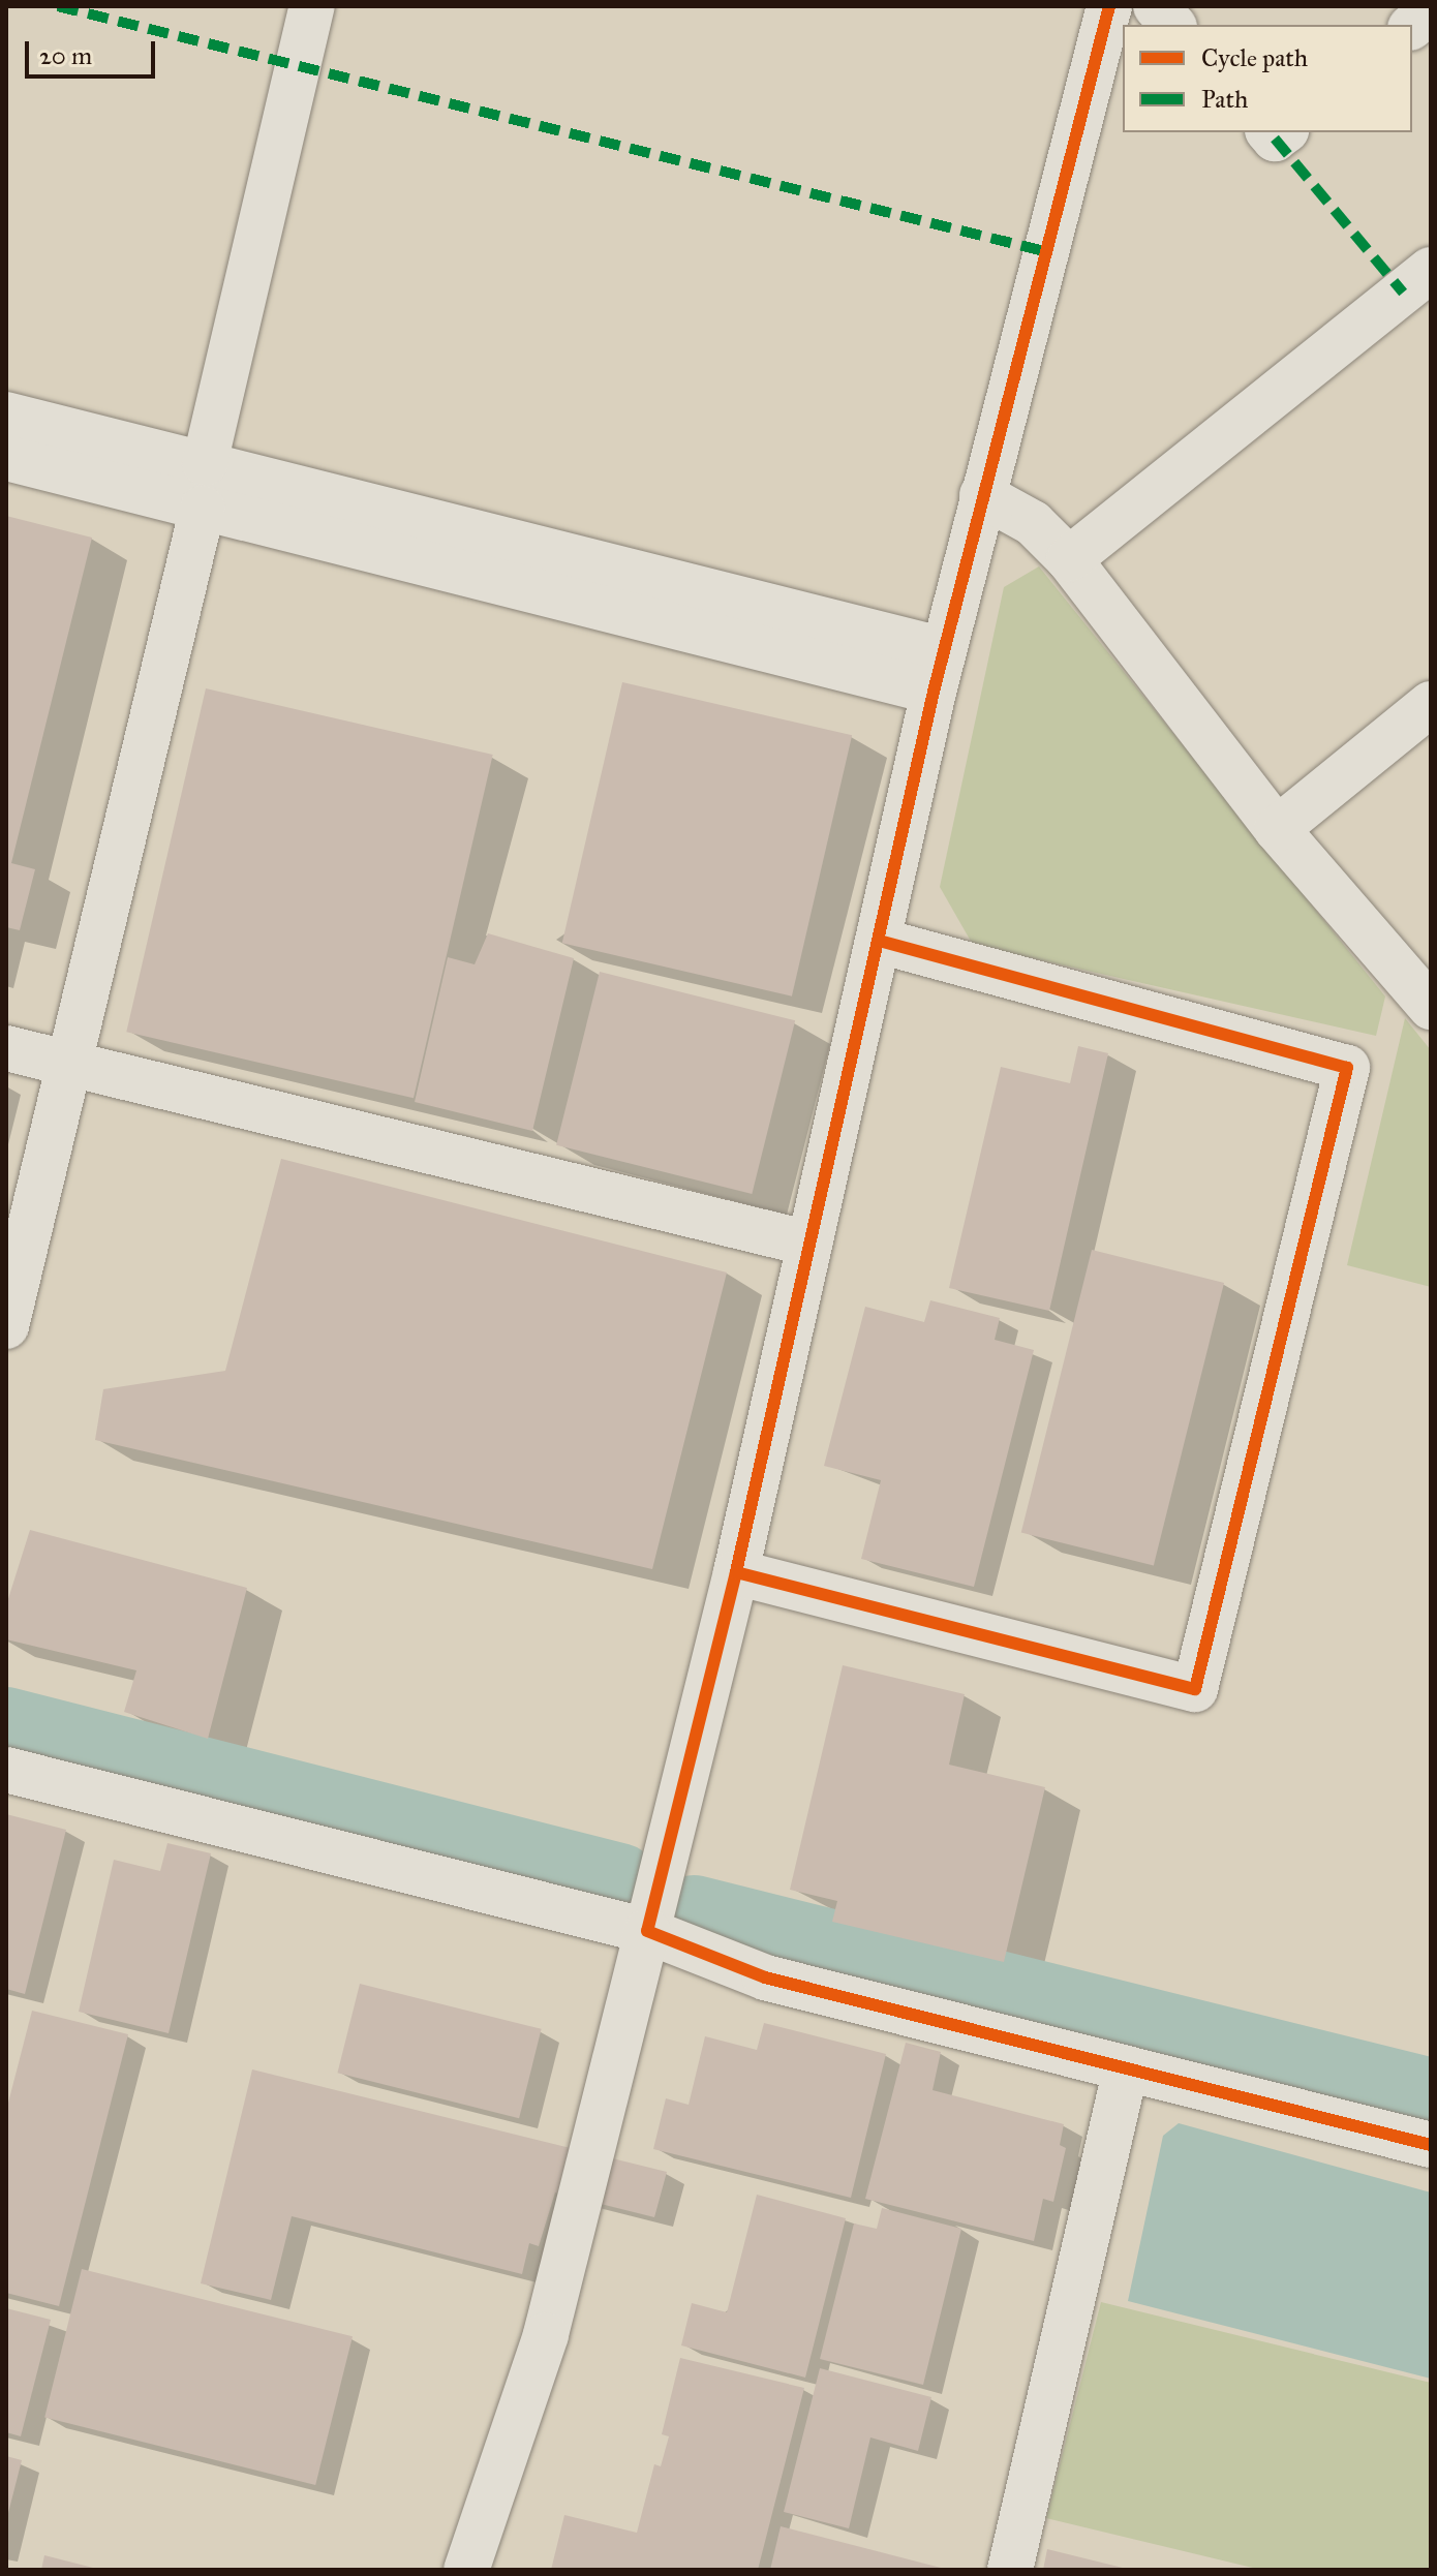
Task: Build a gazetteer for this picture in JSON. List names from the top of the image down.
{
  "legend": ["Cycle path", "Path"],
  "scale_bar": "20 m"
}
